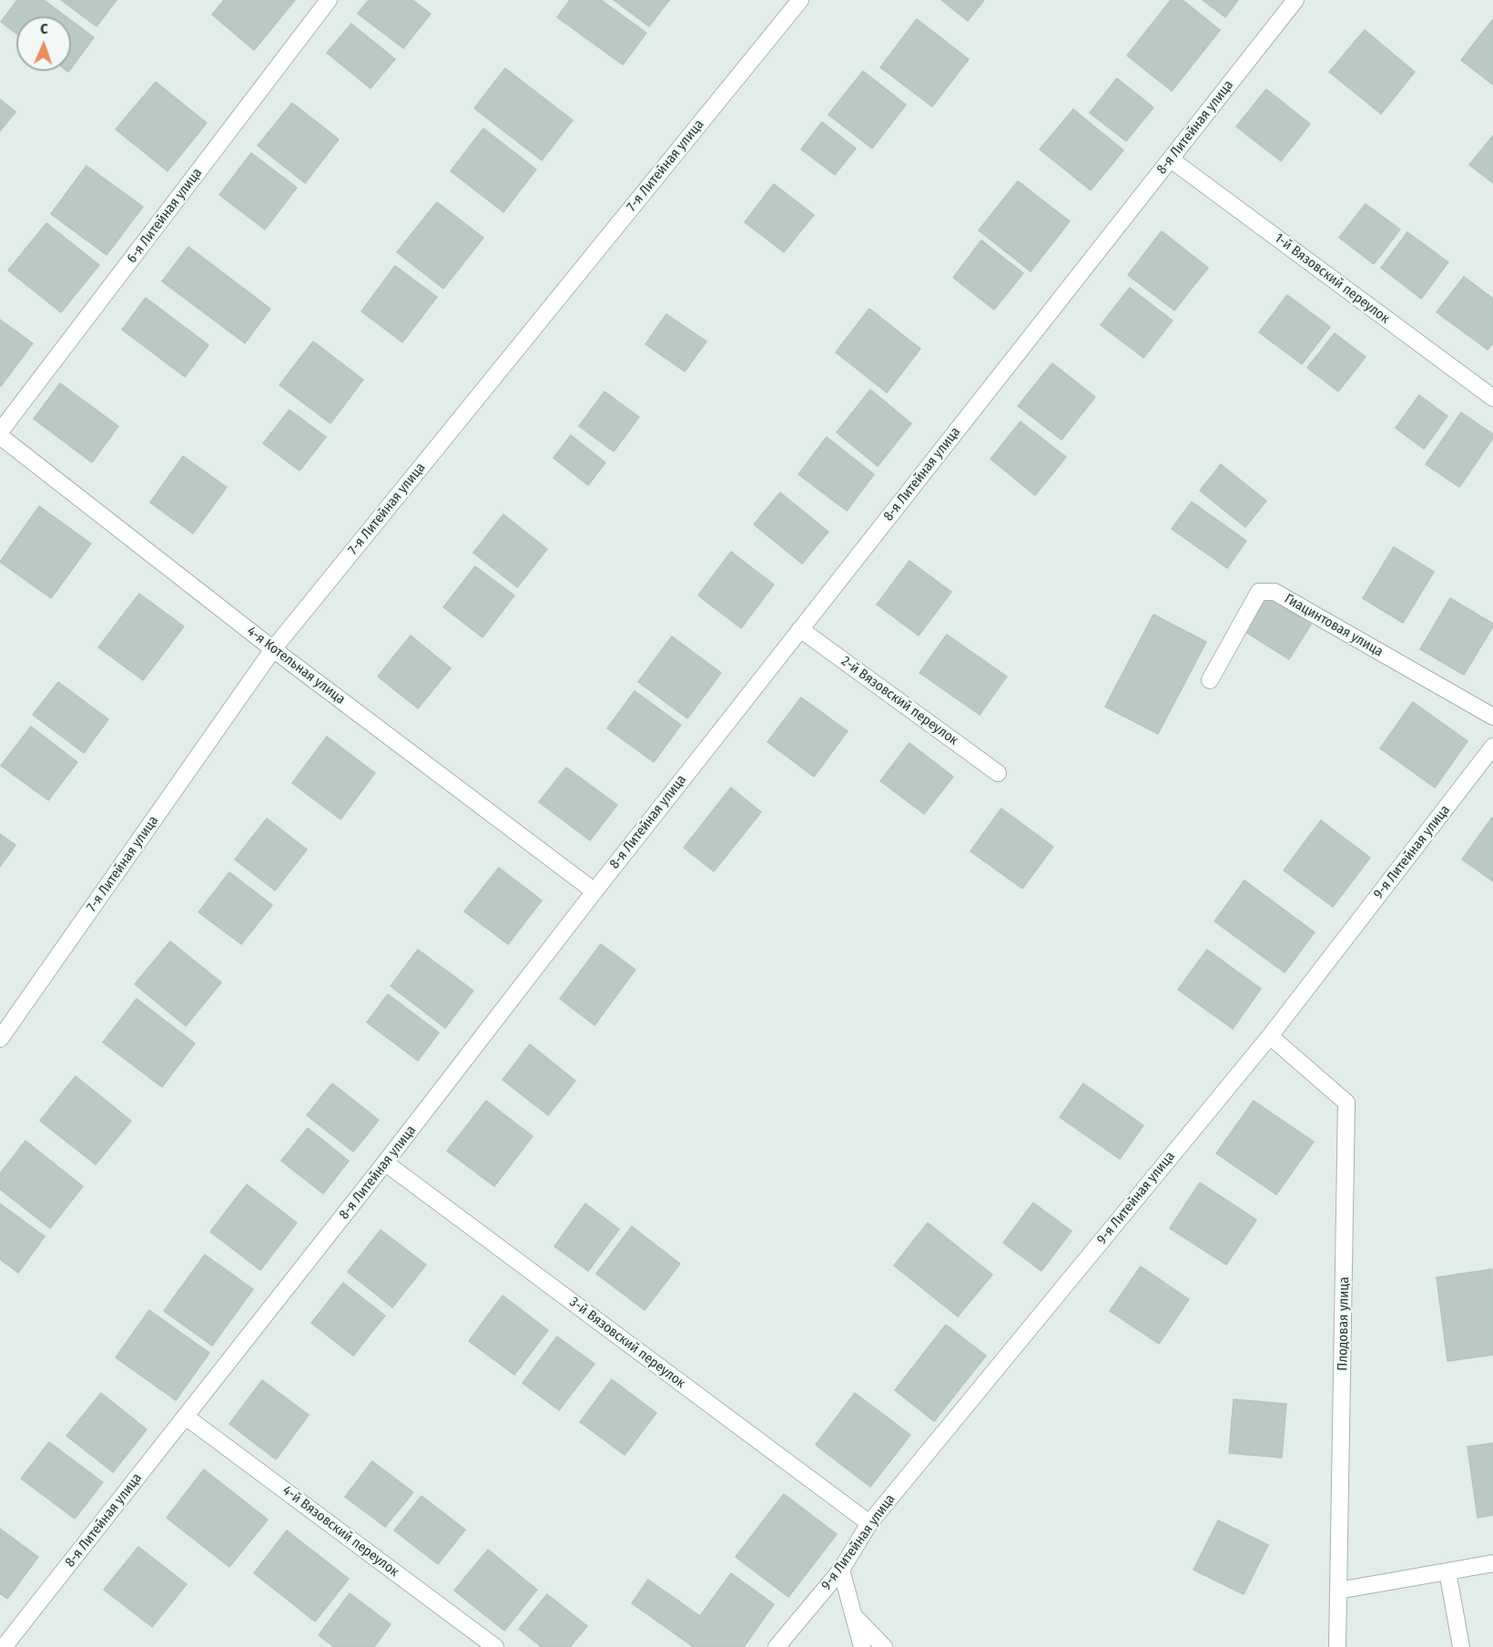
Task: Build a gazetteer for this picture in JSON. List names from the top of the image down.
{
  "streets": {
    "street": [
      "8-я Литейная улица",
      "7-я Литейная улица",
      "6-я Литейная улица",
      "1-й Вязовский переулок",
      "Гиацинтовая улица",
      "4-я Котельная улица",
      "2-й Вязовский переулок",
      "9-я Литейная улица",
      "Плодовая улица",
      "3-й Вязовский переулок",
      "4-й Вязовский переулок"
    ]
  },
  "crossings": [
    ["8-я Литейная улица", "1-й Вязовский переулок"],
    ["8-я Литейная улица", "4-я Котельная улица"],
    ["8-я Литейная улица", "2-й Вязовский переулок"],
    ["8-я Литейная улица", "3-й Вязовский переулок"],
    ["8-я Литейная улица", "4-й Вязовский переулок"],
    ["7-я Литейная улица", "4-я Котельная улица"],
    ["6-я Литейная улица", "4-я Котельная улица"],
    ["9-я Литейная улица", "Плодовая улица"],
    ["9-я Литейная улица", "3-й Вязовский переулок"]
  ],
  "north": "top"
}
